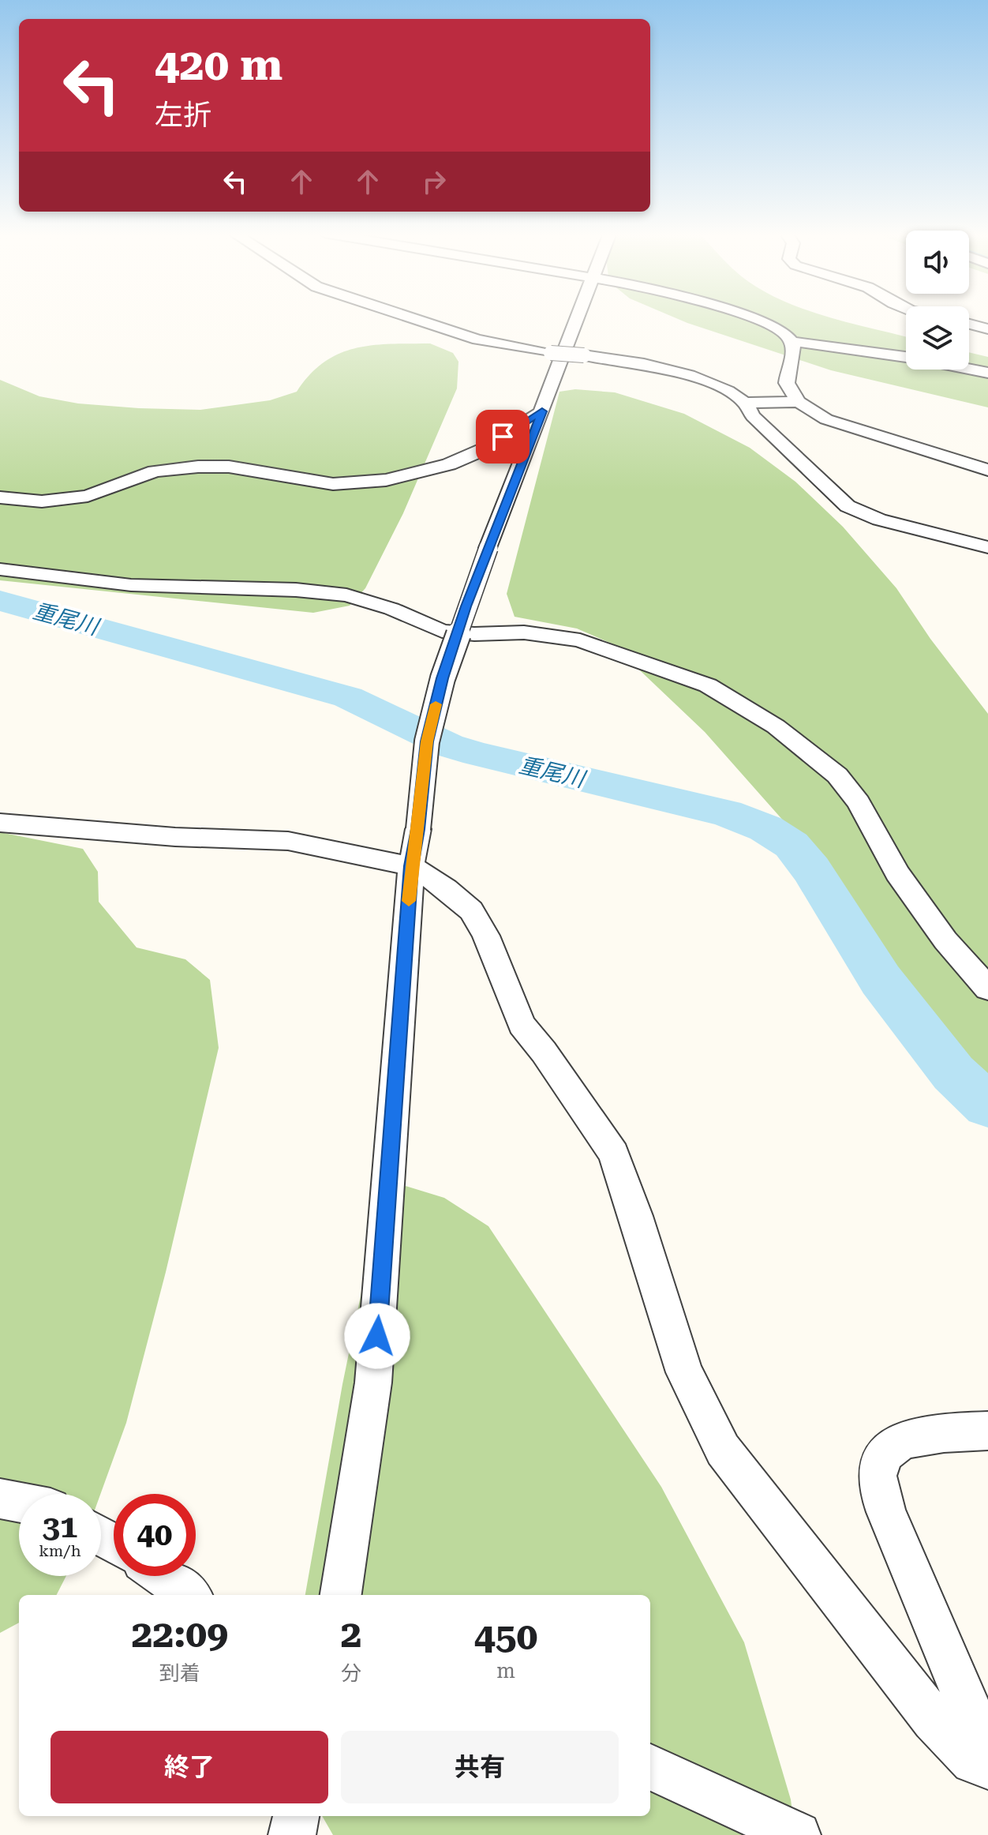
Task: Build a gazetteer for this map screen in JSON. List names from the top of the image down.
{
  "water": ["重尾川"],
  "page": {
    "turn": ["420 m", "左折"],
    "speed": "31 km/h",
    "limit": "40",
    "eta": [
      "22:09",
      "到着",
      "2",
      "分",
      "450",
      "m"
    ],
    "buttons": ["終了", "共有"]
  }
}
